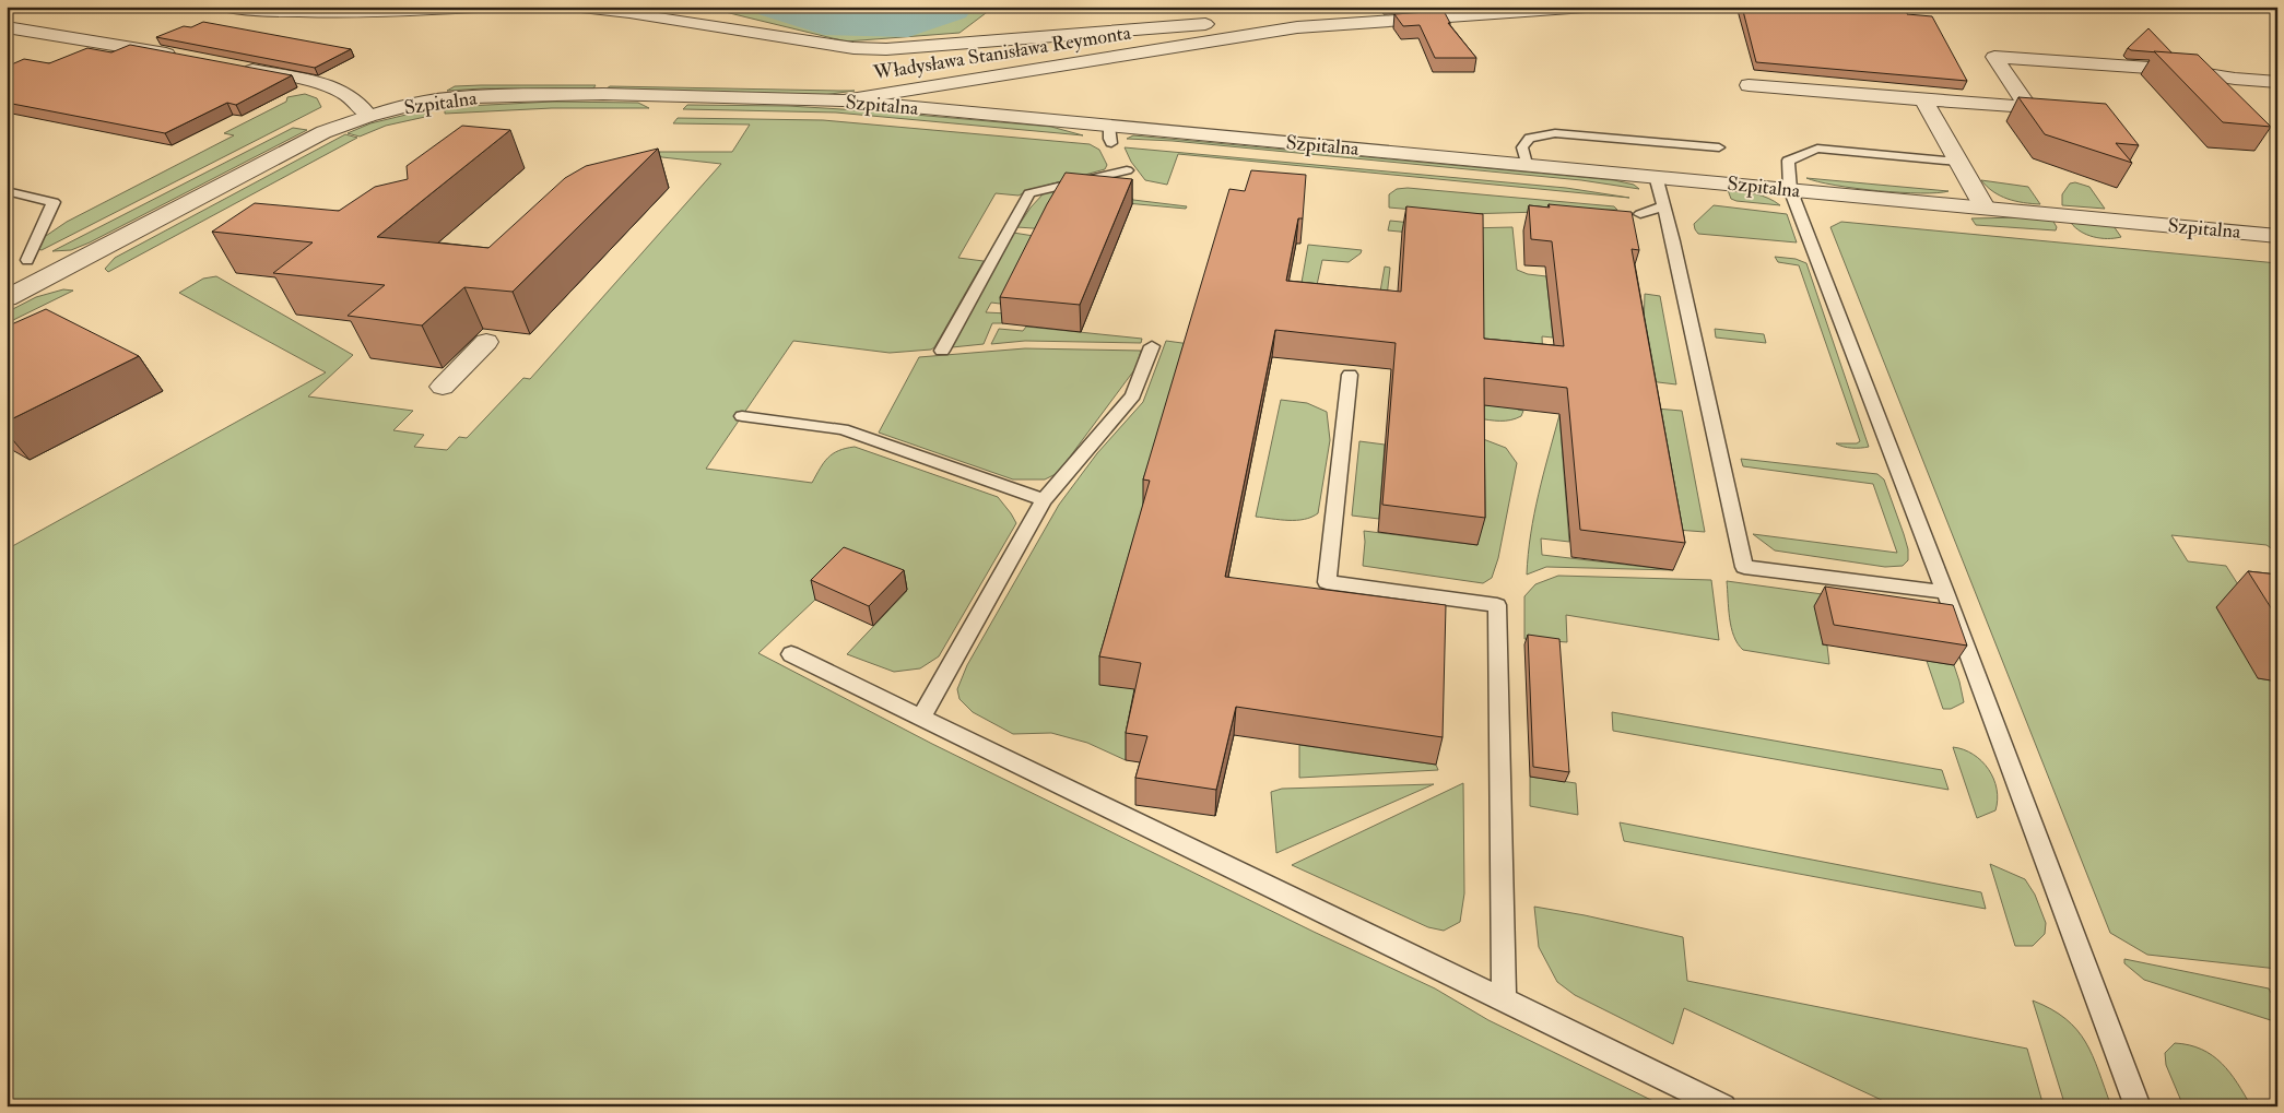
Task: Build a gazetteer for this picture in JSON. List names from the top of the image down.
{
  "streets": {
    "street": ["Władysława Stanisława Reymonta", "Szpitalna"]
  },
  "crossings": [
    ["Władysława Stanisława Reymonta", "Szpitalna"]
  ]
}
